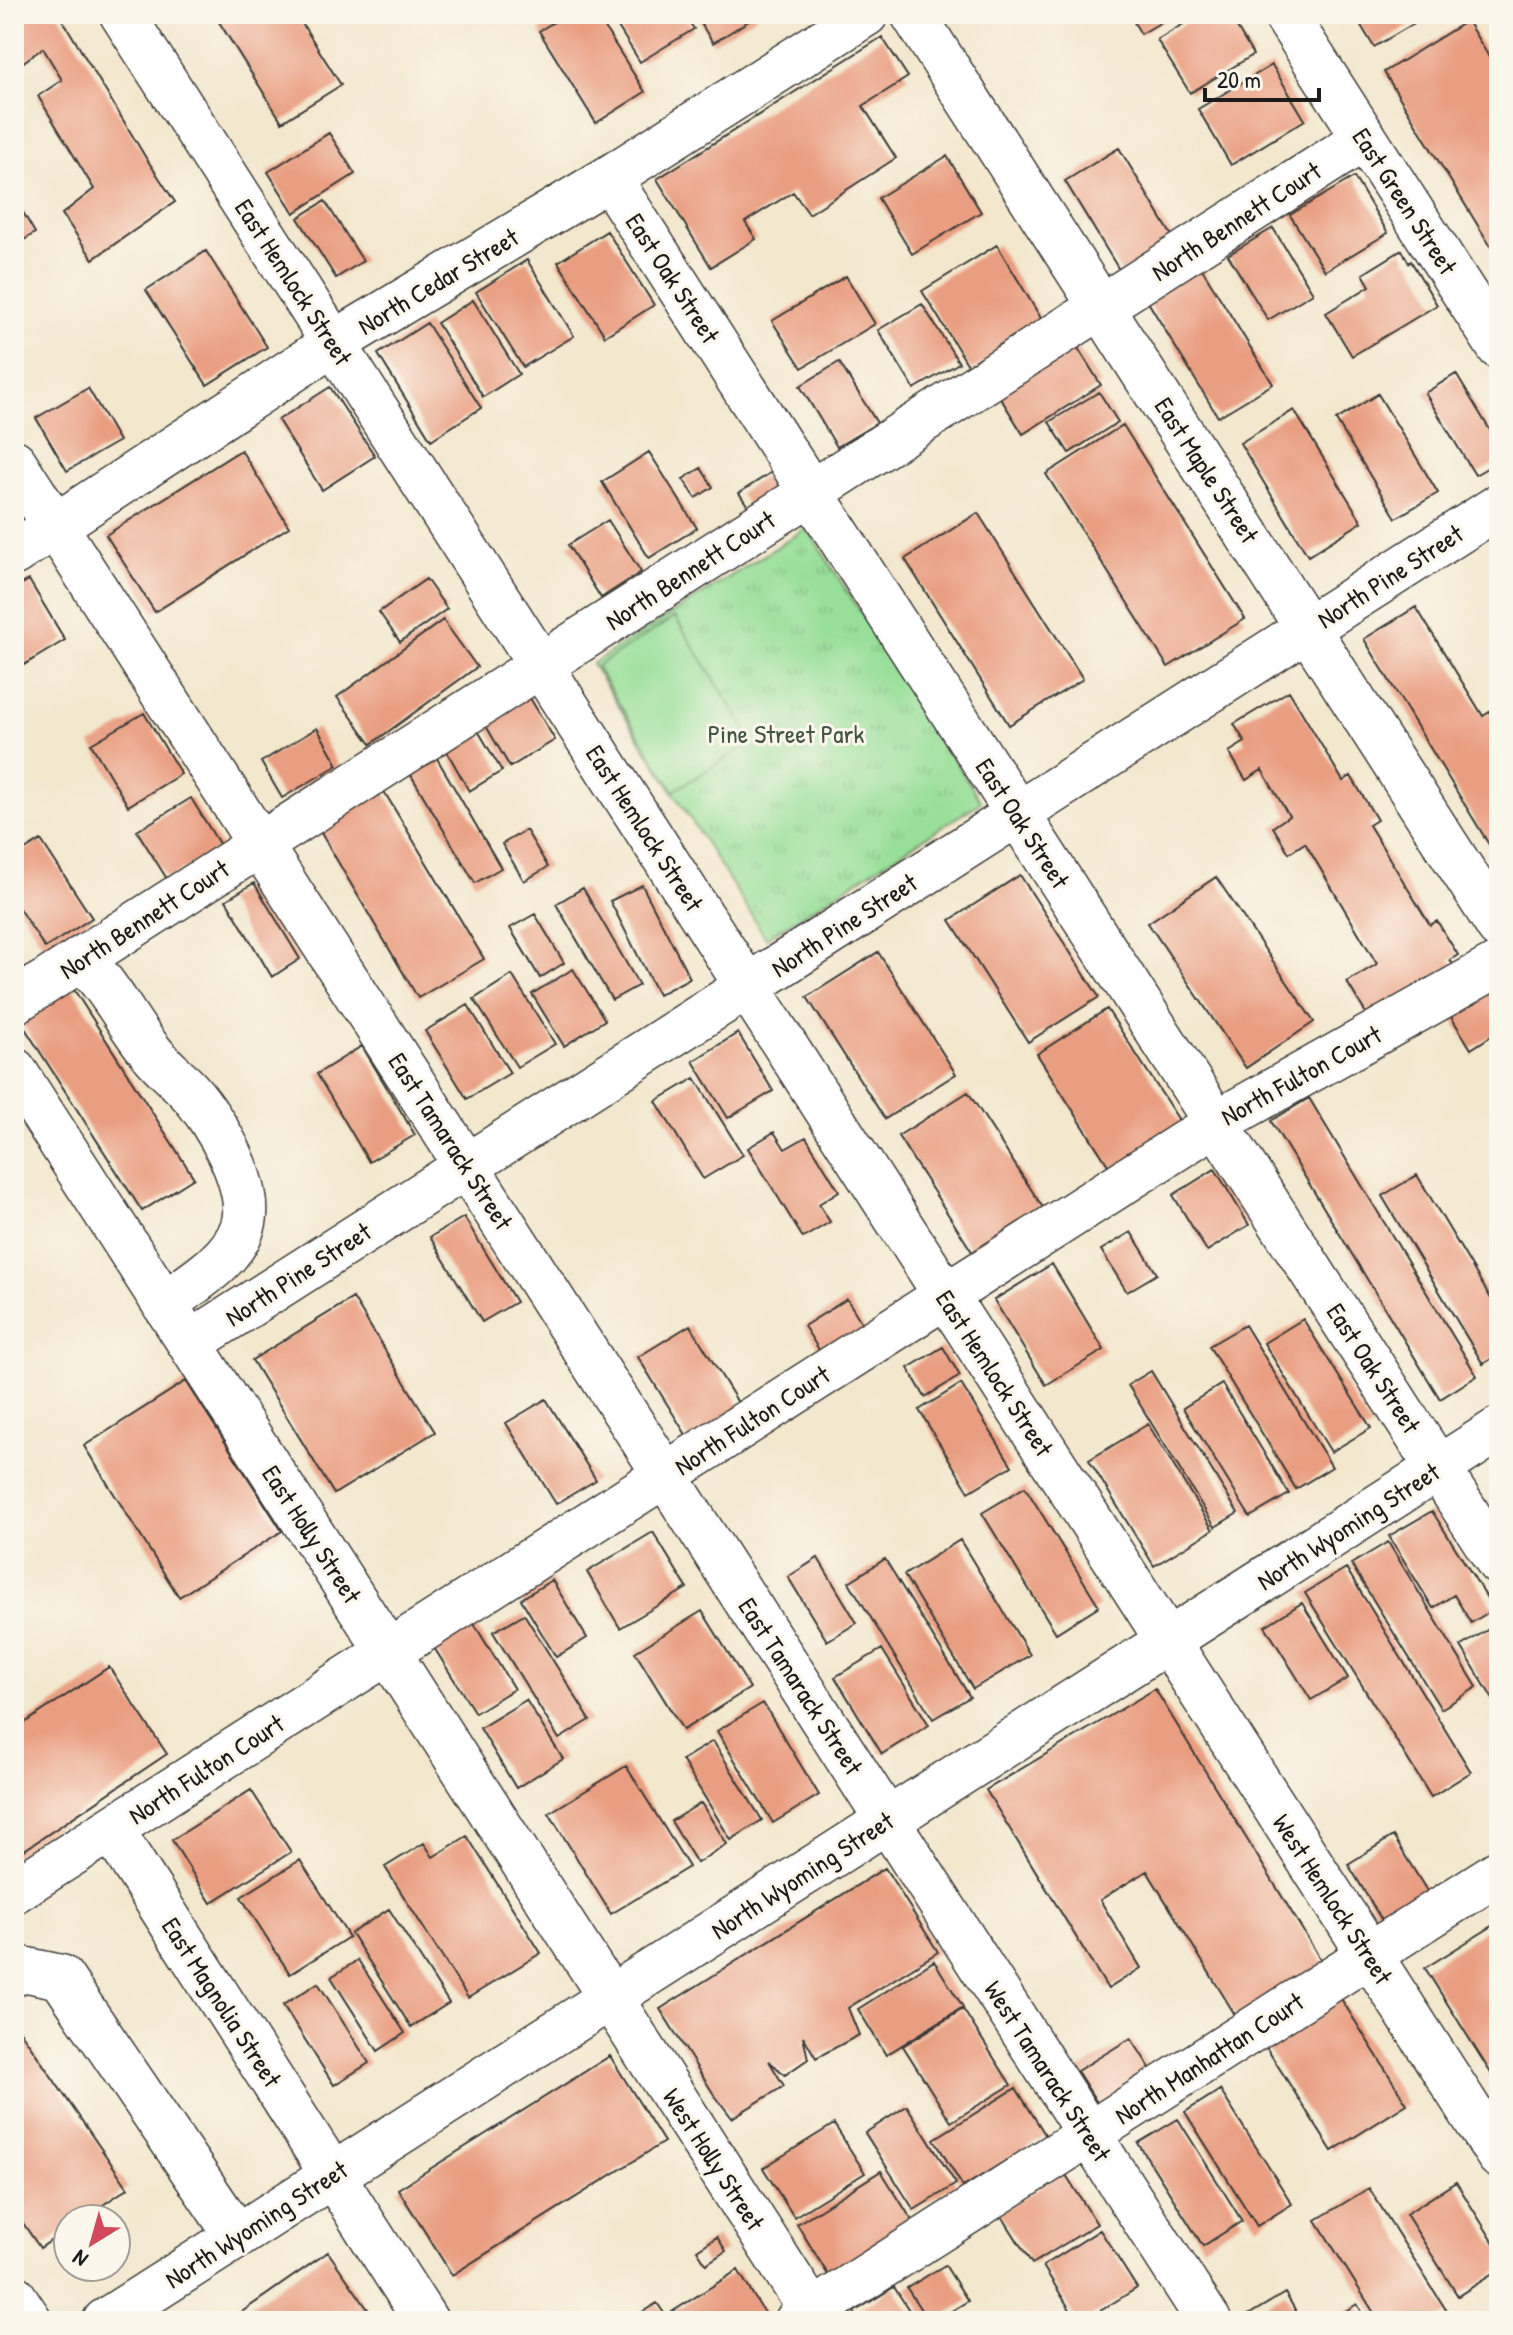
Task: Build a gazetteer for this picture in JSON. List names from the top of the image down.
{
  "streets": {
    "street": [
      "East Green Street",
      "North Bennett Court",
      "East Oak Street",
      "North Cedar Street",
      "East Hemlock Street",
      "East Maple Street",
      "North Pine Street",
      "North Fulton Court",
      "East Tamarack Street",
      "North Wyoming Street",
      "East Holly Street",
      "West Hemlock Street",
      "East Magnolia Street",
      "North Manhattan Court",
      "West Tamarack Street",
      "West Holly Street"
    ]
  },
  "crossings": [
    ["East Green Street", "North Bennett Court"],
    ["North Bennett Court", "East Oak Street"],
    ["North Bennett Court", "East Hemlock Street"],
    ["North Bennett Court", "East Maple Street"],
    ["North Bennett Court", "East Tamarack Street"],
    ["East Oak Street", "North Cedar Street"],
    ["East Oak Street", "North Pine Street"],
    ["East Oak Street", "North Fulton Court"],
    ["East Oak Street", "North Wyoming Street"],
    ["North Cedar Street", "East Hemlock Street"],
    ["North Cedar Street", "East Tamarack Street"],
    ["East Hemlock Street", "North Pine Street"],
    ["East Hemlock Street", "North Fulton Court"],
    ["East Hemlock Street", "North Wyoming Street"],
    ["East Hemlock Street", "West Hemlock Street"],
    ["East Maple Street", "North Pine Street"],
    ["North Pine Street", "East Tamarack Street"],
    ["North Pine Street", "East Holly Street"],
    ["North Fulton Court", "East Tamarack Street"],
    ["North Fulton Court", "East Holly Street"],
    ["North Fulton Court", "East Magnolia Street"],
    ["East Tamarack Street", "North Wyoming Street"],
    ["East Tamarack Street", "West Tamarack Street"],
    ["North Wyoming Street", "East Holly Street"],
    ["North Wyoming Street", "West Hemlock Street"],
    ["North Wyoming Street", "East Magnolia Street"],
    ["North Wyoming Street", "West Tamarack Street"],
    ["North Wyoming Street", "West Holly Street"],
    ["East Holly Street", "West Holly Street"],
    ["West Hemlock Street", "North Manhattan Court"],
    ["North Manhattan Court", "West Tamarack Street"],
    ["North Manhattan Court", "West Holly Street"]
  ],
  "parks": ["Pine Street Park"],
  "scale_bar": "20 m",
  "north": "bottom left"
}
